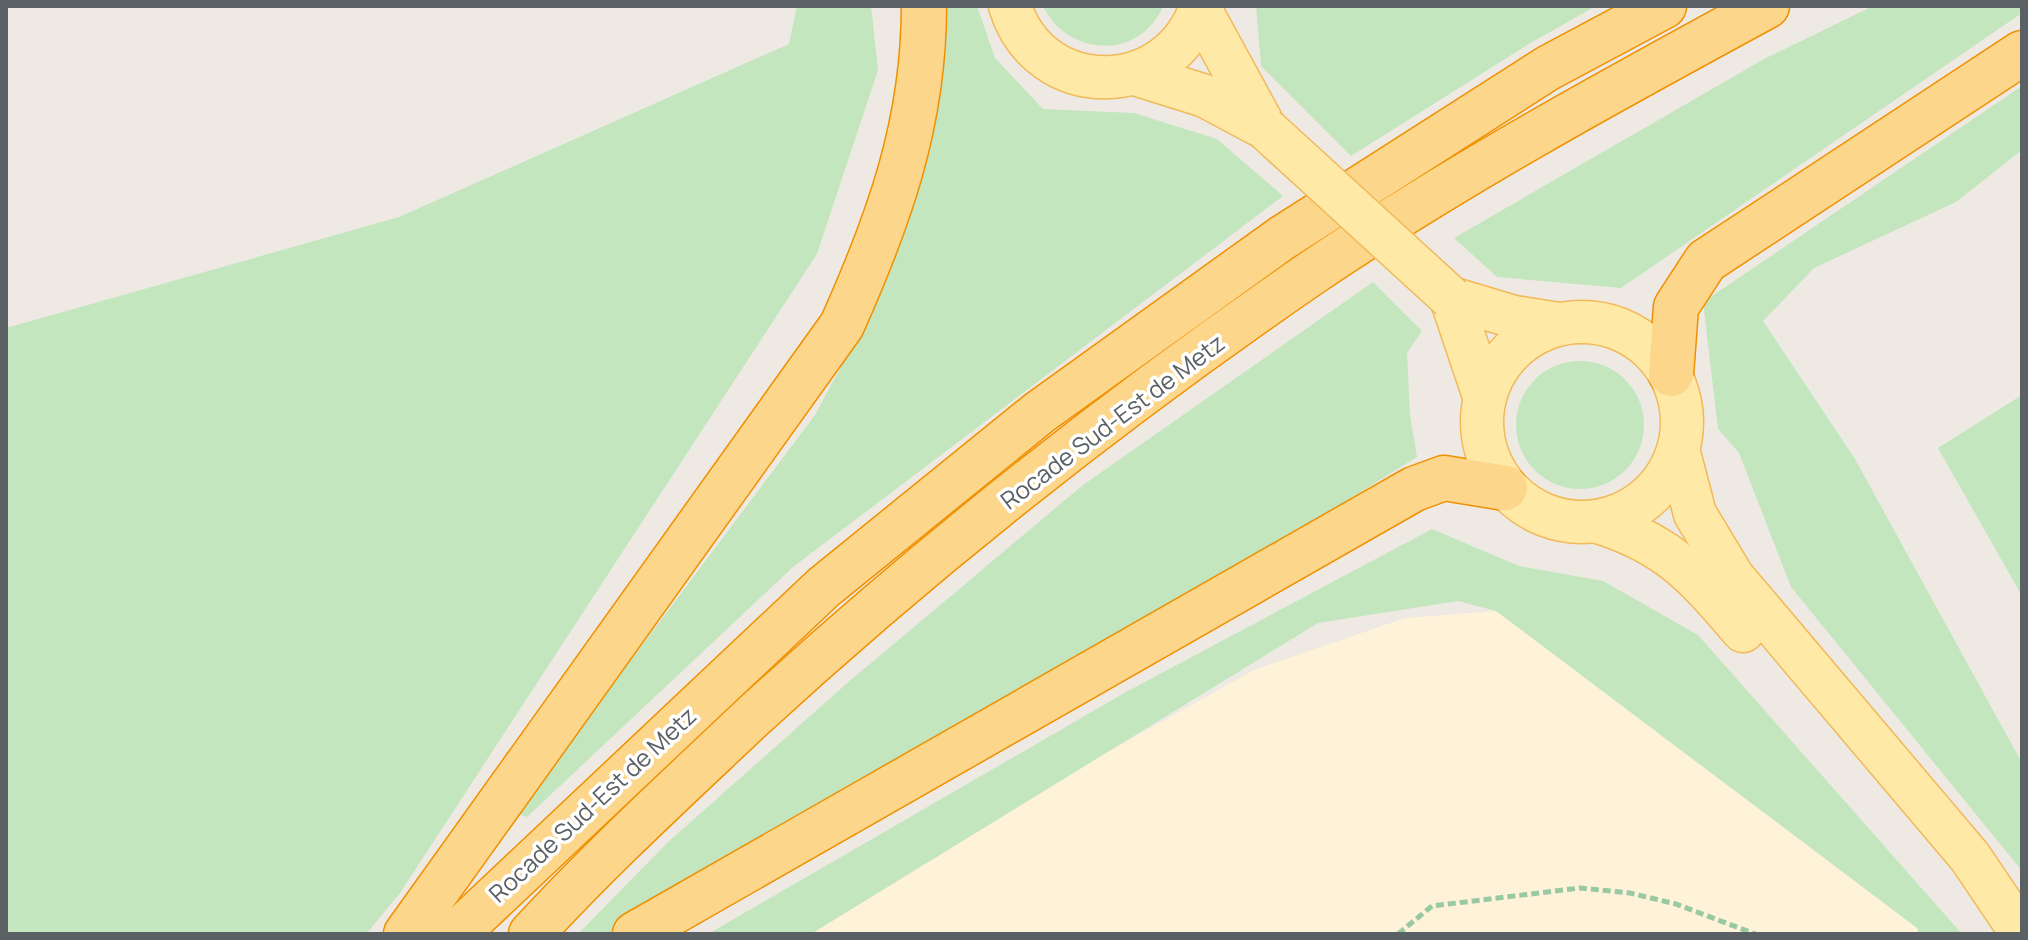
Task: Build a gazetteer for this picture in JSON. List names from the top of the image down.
{
  "streets": {
    "highway": ["Rocade Sud-Est de Metz"]
  }
}
